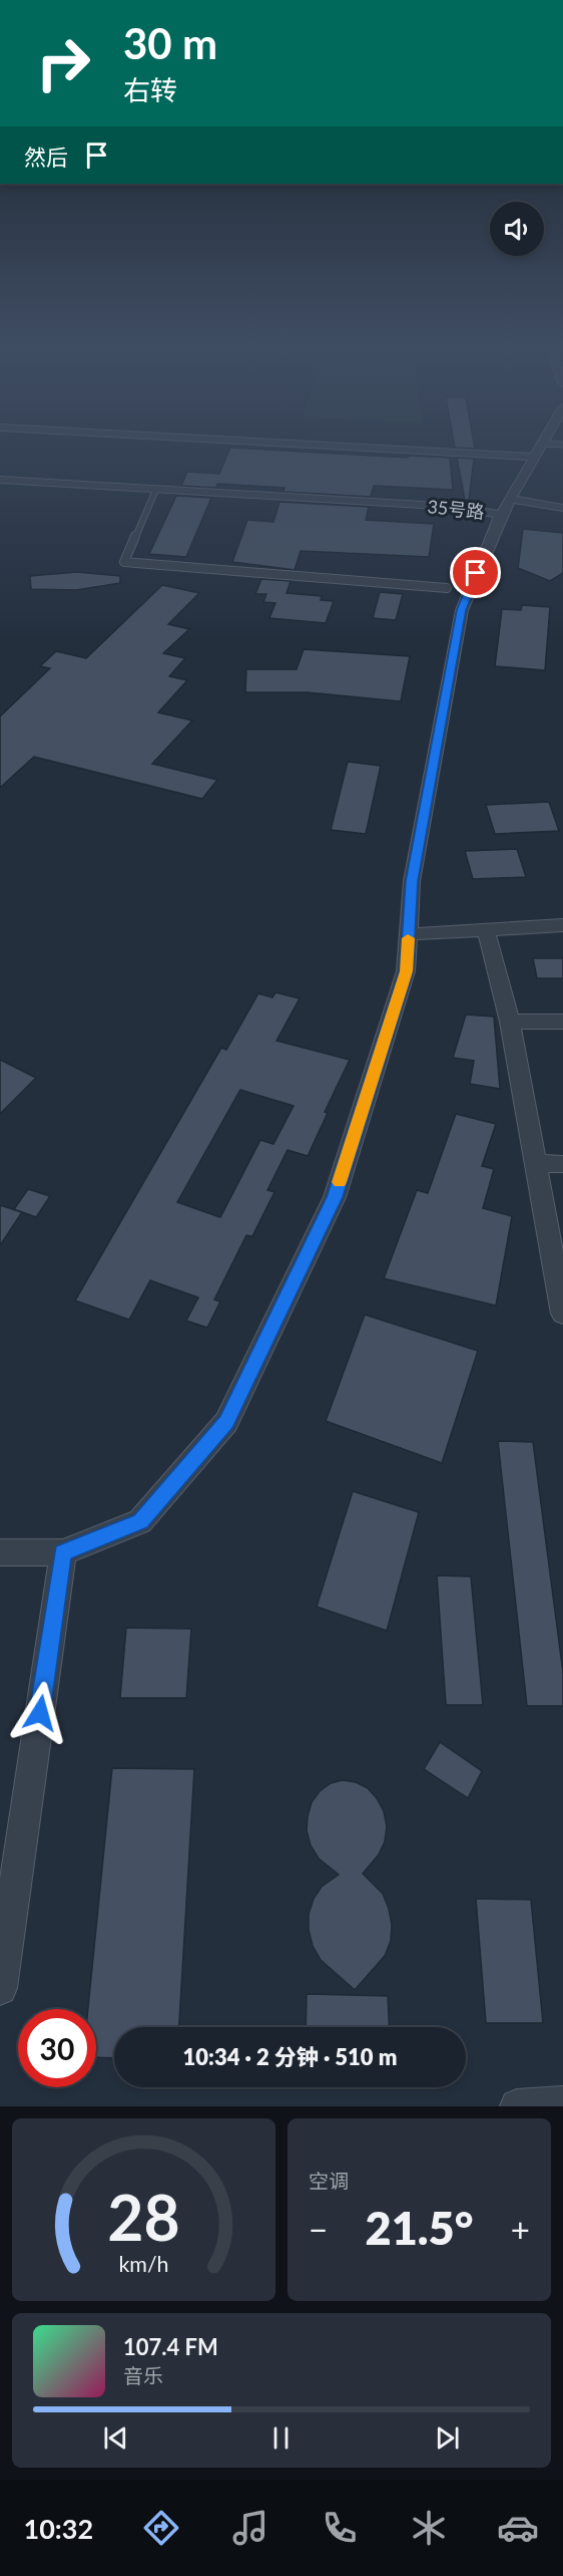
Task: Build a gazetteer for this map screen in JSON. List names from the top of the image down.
{
  "streets": {
    "street": ["35号路"]
  },
  "page": {
    "turn": ["30 m", "右转"],
    "then": "然后",
    "limit": "30",
    "trip": "10:34 · 2 分钟 · 510 m",
    "tile": "空调",
    "heat": ["−", "21.5°", "+"],
    "song": ["107.4 FM", "音乐"],
    "tabs": "10:32",
    "gauge": ["28", "km/h"]
  }
}
